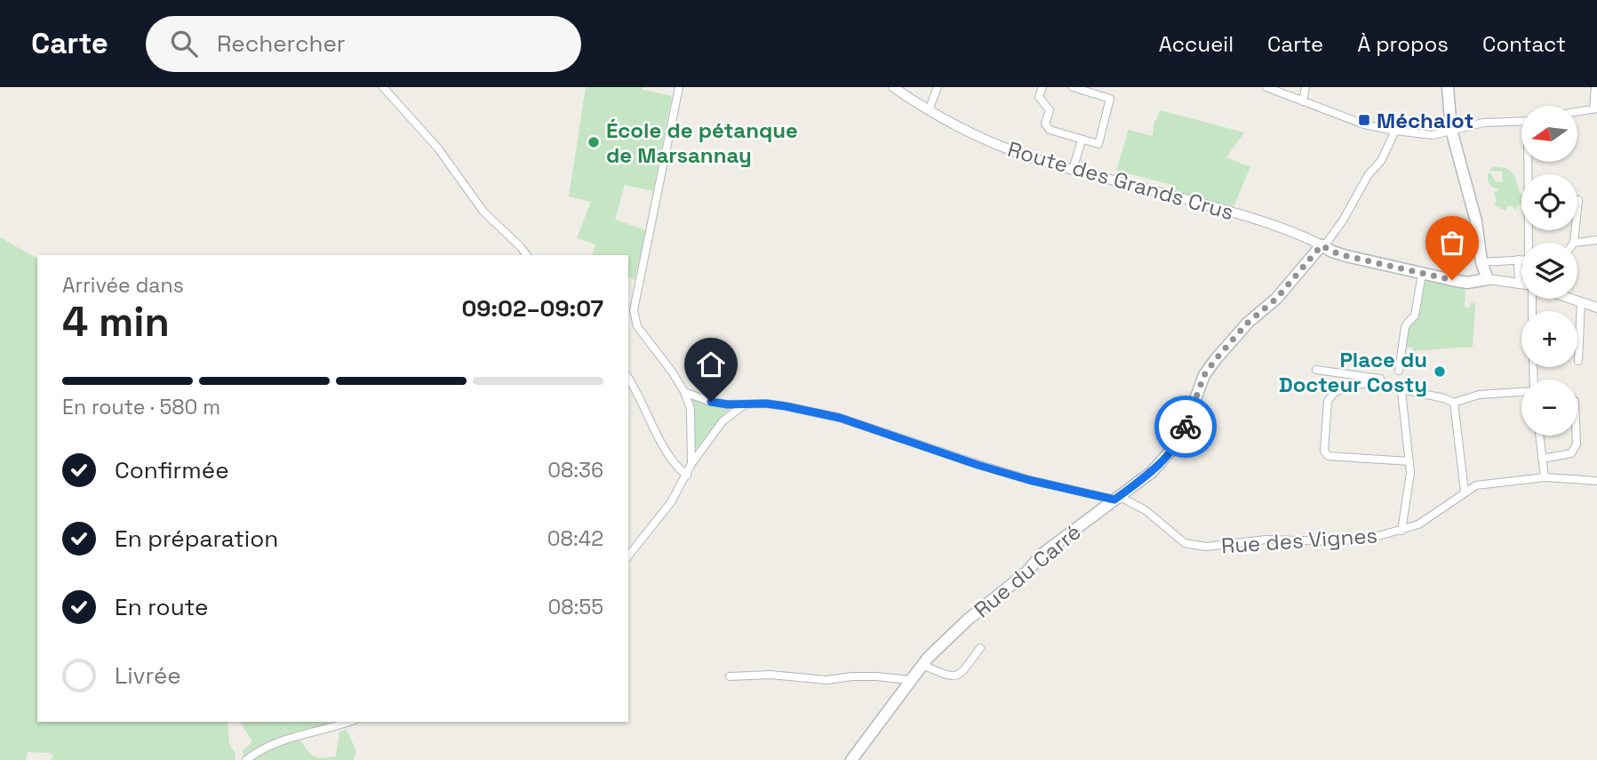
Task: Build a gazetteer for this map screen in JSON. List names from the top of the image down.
{
  "streets": {
    "main road": ["Rue du Carré"],
    "street": ["Route des Grands Crus", "Rue des Vignes"]
  },
  "crossings": [
    ["Route des Grands Crus", "Rue du Carré"],
    ["Rue des Vignes", "Rue du Carré"]
  ],
  "places": {
    "transit": ["Méchalot"],
    "other": ["École de pétanque de Marsannay", "Place du Docteur Costy"]
  },
  "north": "left",
  "page": {
    "header": "Carte",
    "search": "Rechercher",
    "nav": [
      "Accueil",
      "Carte",
      "À propos",
      "Contact"
    ],
    "map_buttons": ["+", "−"],
    "heading": ["4 min", "Arrivée dans", "09:02–09:07"],
    "bar": "En route · 580 m",
    "list": [
      ["Confirmée", "08:36"],
      ["En préparation", "08:42"],
      ["En route", "08:55"],
      "Livrée"
    ]
  }
}
